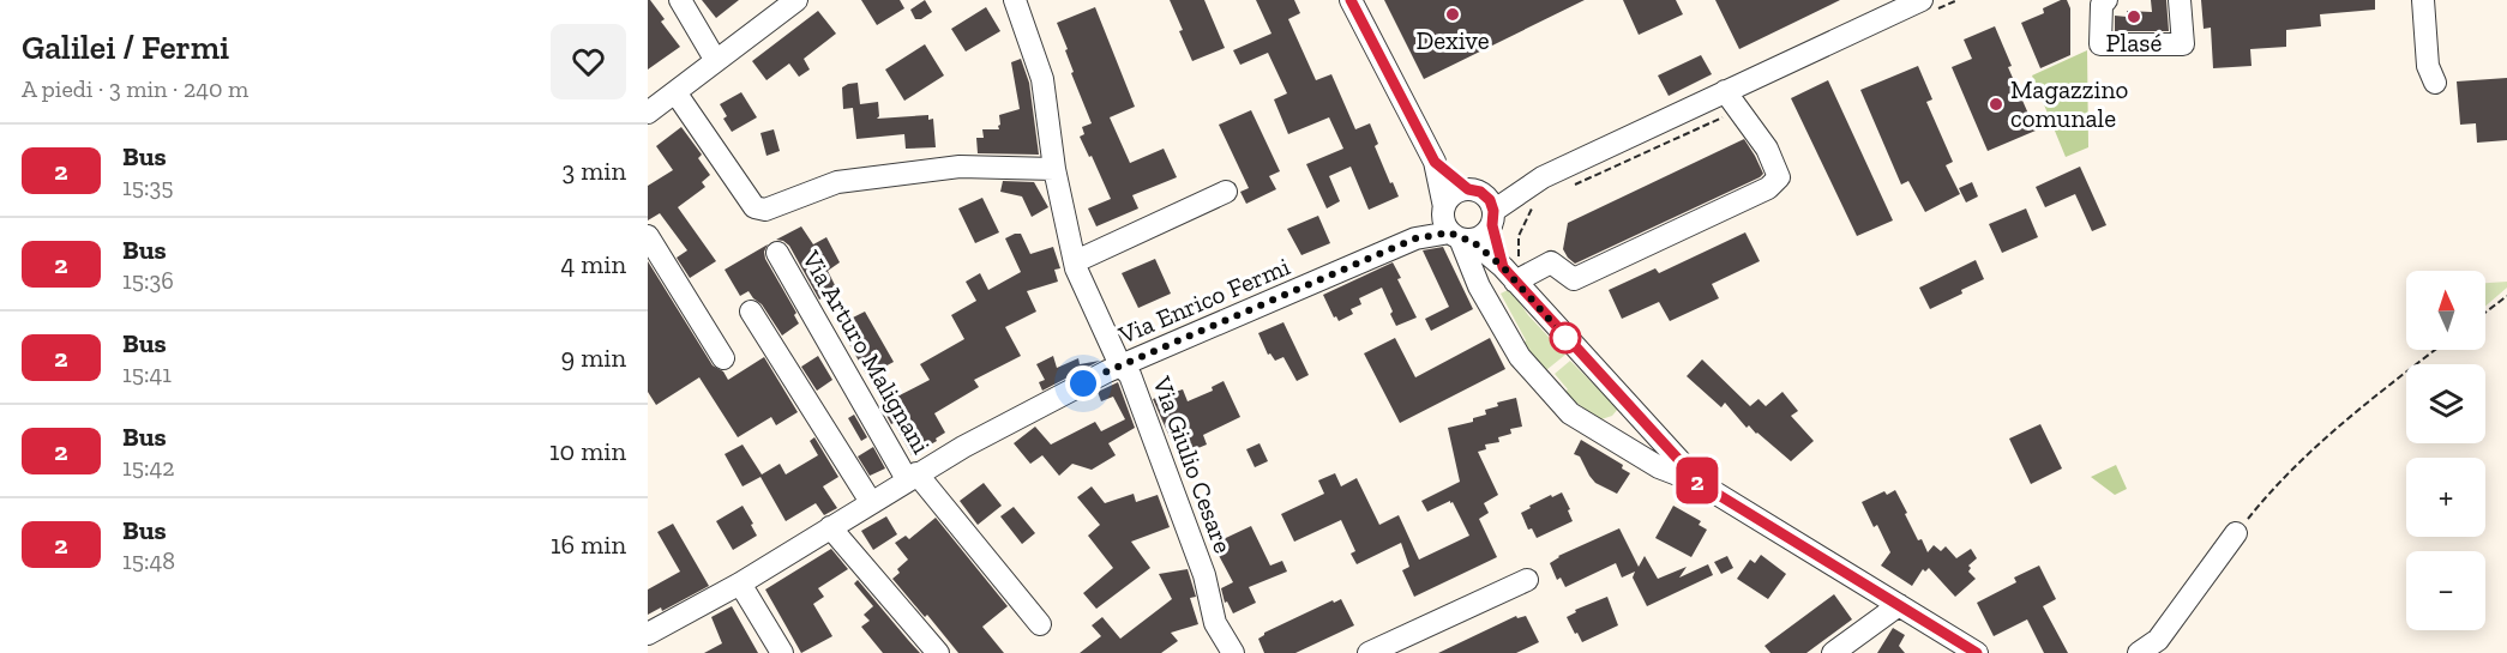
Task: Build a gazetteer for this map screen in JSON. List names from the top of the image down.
{
  "streets": {
    "street": ["Via Enrico Fermi", "Via Arturo Malignani", "Via Giulio Cesare"]
  },
  "crossings": [
    ["Via Enrico Fermi", "Via Arturo Malignani"],
    ["Via Enrico Fermi", "Via Giulio Cesare"]
  ],
  "places": ["Dexive", "Plasé", "Magazzino comunale"],
  "lines": ["bus line 2"],
  "north": "top",
  "page": {
    "heading": ["Galilei / Fermi", "A piedi · 3 min · 240 m"],
    "on_map": "2",
    "list": [
      {
        "mark": "2",
        "name": "Bus",
        "note": "15:35",
        "value": "3 min"
      },
      {
        "mark": "2",
        "name": "Bus",
        "note": "15:36",
        "value": "4 min"
      },
      {
        "mark": "2",
        "name": "Bus",
        "note": "15:41",
        "value": "9 min"
      },
      {
        "mark": "2",
        "name": "Bus",
        "note": "15:42",
        "value": "10 min"
      },
      {
        "mark": "2",
        "name": "Bus",
        "note": "15:48",
        "value": "16 min"
      }
    ],
    "map_buttons": ["+", "−"]
  }
}
